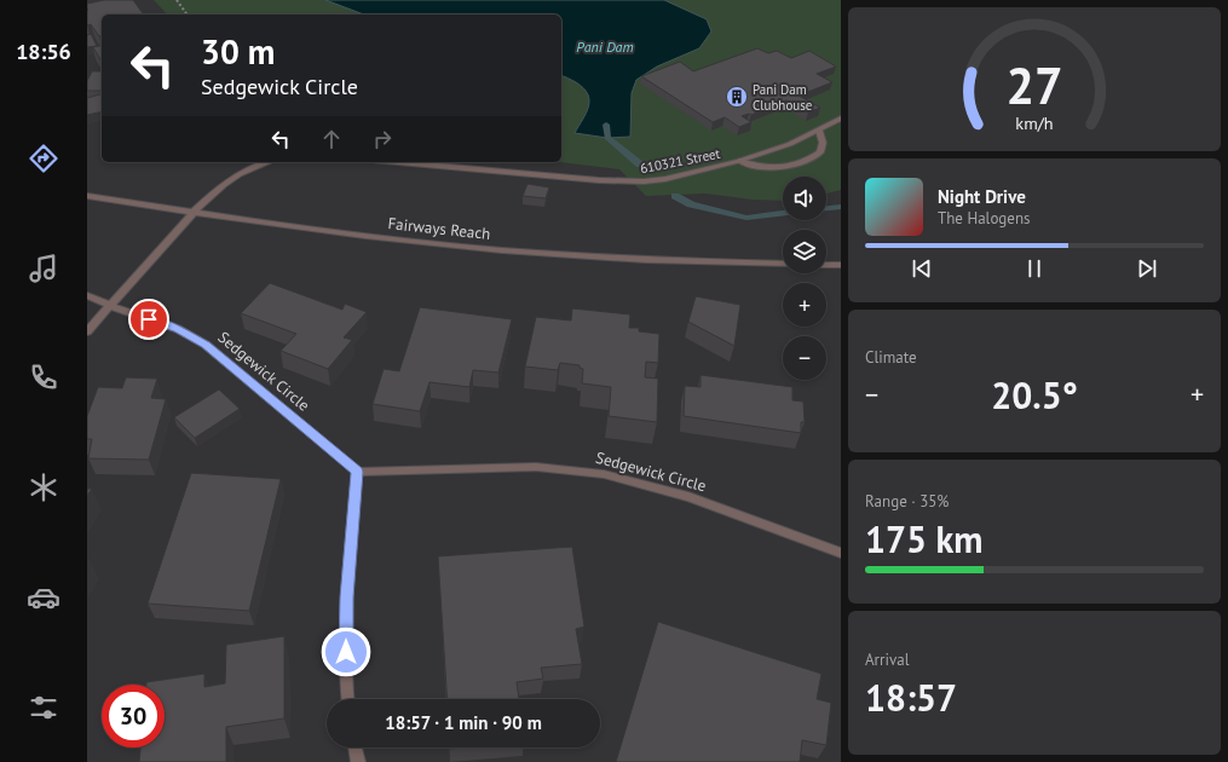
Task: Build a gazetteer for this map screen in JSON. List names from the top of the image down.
{
  "streets": {
    "street": ["610321 Street", "Fairways Reach", "Sedgewick Circle"]
  },
  "water": ["Pani Dam"],
  "places": {
    "building": ["Pani Dam Clubhouse"]
  },
  "page": {
    "tabs": "18:56",
    "turn": ["30 m", "Sedgewick Circle"],
    "map_buttons": ["+", "−"],
    "song": ["Night Drive", "The Halogens"],
    "tile": [
      "Climate",
      ["Range · 35%", "175 km"],
      ["Arrival", "18:57"]
    ],
    "heat": ["−", "20.5°", "+"],
    "limit": "30",
    "trip": "18:57 · 1 min · 90 m",
    "gauge": ["27", "km/h"]
  }
}
